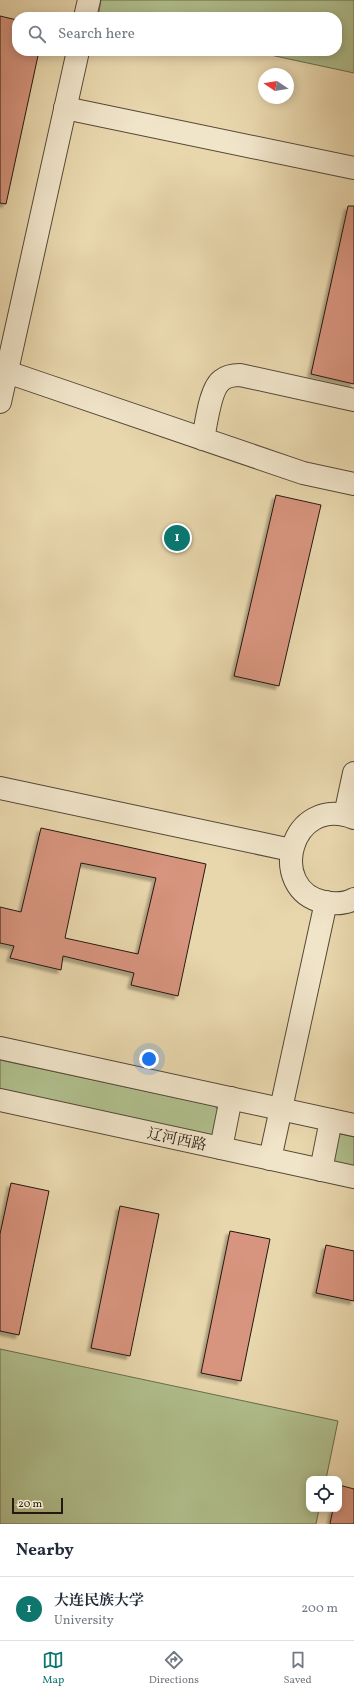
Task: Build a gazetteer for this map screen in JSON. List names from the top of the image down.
{
  "streets": {
    "street": ["辽河西路"]
  },
  "scale_bar": "20 m",
  "north": "left",
  "page": {
    "search": "Search here",
    "pins": "1",
    "scale": "20 m",
    "heading": "Nearby",
    "list": [
      {
        "mark": "1",
        "name": "大连民族大学",
        "note": "University",
        "value": "200 m"
      }
    ],
    "nav": ["Map", "Directions", "Saved"]
  }
}
